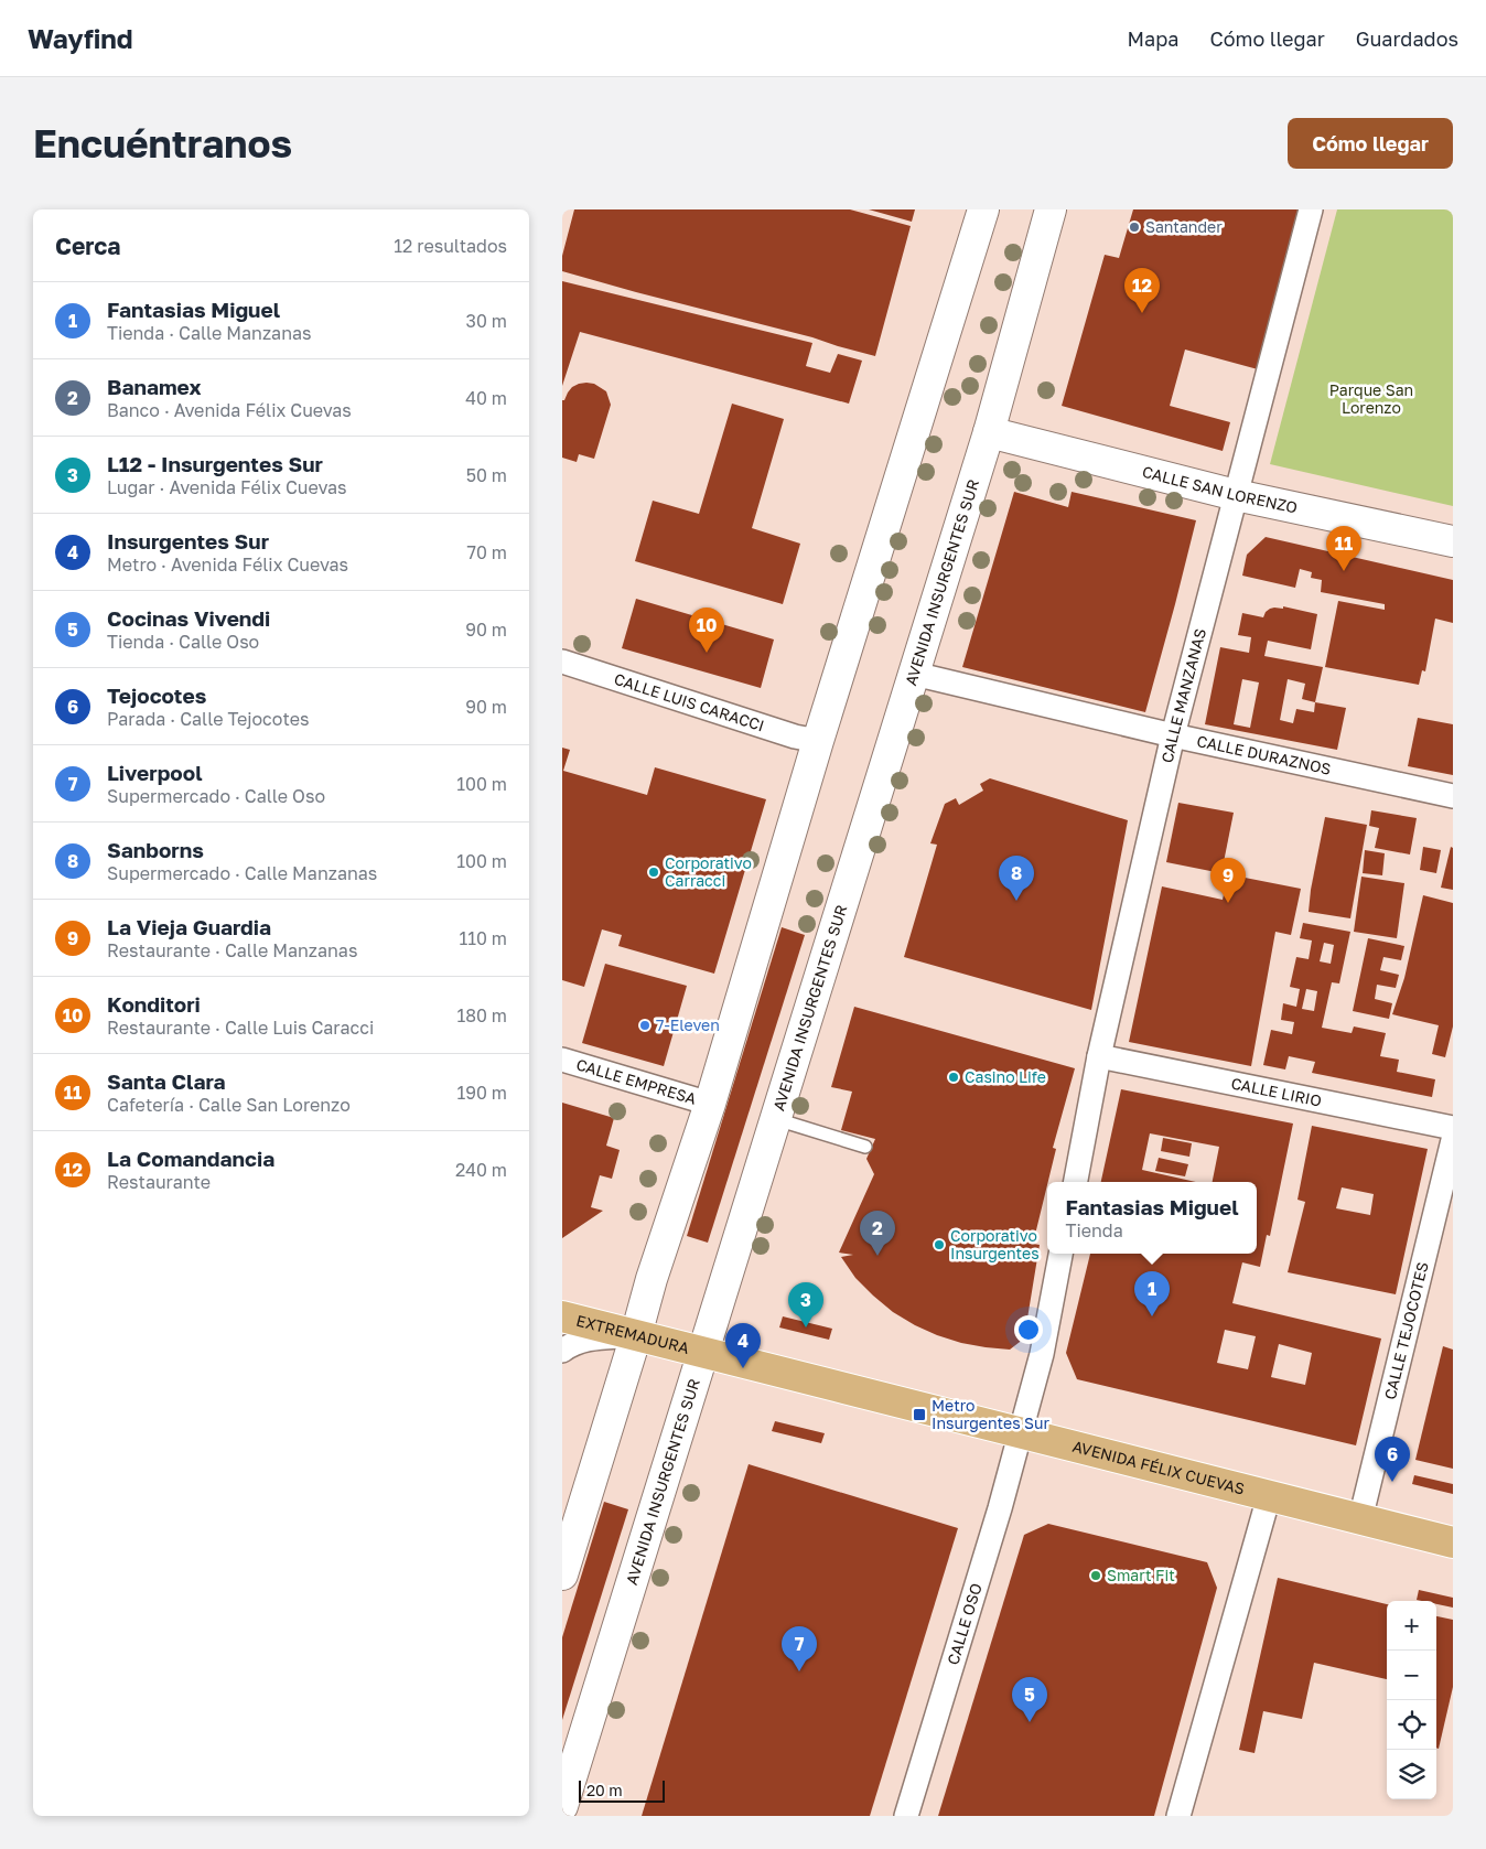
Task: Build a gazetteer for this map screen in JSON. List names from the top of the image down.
{
  "streets": {
    "main road": [
      "CALLE SAN LORENZO",
      "AVENIDA INSURGENTES SUR",
      "EXTREMADURA",
      "AVENIDA FÉLIX CUEVAS"
    ],
    "street": [
      "CALLE MANZANAS",
      "CALLE LUIS CARACCI",
      "CALLE DURAZNOS",
      "CALLE EMPRESA",
      "CALLE LIRIO",
      "CALLE TEJOCOTES",
      "CALLE OSO"
    ]
  },
  "crossings": [
    ["CALLE SAN LORENZO", "AVENIDA INSURGENTES SUR"],
    ["CALLE SAN LORENZO", "CALLE MANZANAS"],
    ["AVENIDA INSURGENTES SUR", "CALLE DURAZNOS"],
    ["AVENIDA INSURGENTES SUR", "EXTREMADURA"],
    ["AVENIDA INSURGENTES SUR", "AVENIDA FÉLIX CUEVAS"],
    ["CALLE MANZANAS", "CALLE DURAZNOS"],
    ["CALLE MANZANAS", "CALLE LIRIO"],
    ["CALLE TEJOCOTES", "AVENIDA FÉLIX CUEVAS"],
    ["EXTREMADURA", "AVENIDA FÉLIX CUEVAS"],
    ["AVENIDA FÉLIX CUEVAS", "CALLE OSO"]
  ],
  "parks": ["Parque San Lorenzo"],
  "places": {
    "other": [
      "Santander",
      "Corporativo Carracci",
      "7-Eleven",
      "Casino Life",
      "Corporativo Insurgentes",
      "Smart Fit"
    ],
    "transit": ["Metro Insurgentes Sur"]
  },
  "scale_bar": "20 m",
  "page": {
    "header": "Wayfind",
    "nav": ["Mapa", "Cómo llegar", "Guardados"],
    "buttons": "Cómo llegar",
    "title": "Encuéntranos",
    "heading": ["Cerca", "12 resultados"],
    "pins": [
      "12",
      "11",
      "10",
      "8",
      "9",
      "2",
      "1",
      "3",
      "4",
      "6",
      "7",
      "5"
    ],
    "list": [
      {
        "mark": "1",
        "name": "Fantasias Miguel",
        "note": "Tienda · Calle Manzanas",
        "value": "30 m"
      },
      {
        "mark": "2",
        "name": "Banamex",
        "note": "Banco · Avenida Félix Cuevas",
        "value": "40 m"
      },
      {
        "mark": "3",
        "name": "L12 - Insurgentes Sur",
        "note": "Lugar · Avenida Félix Cuevas",
        "value": "50 m"
      },
      {
        "mark": "4",
        "name": "Insurgentes Sur",
        "note": "Metro · Avenida Félix Cuevas",
        "value": "70 m"
      },
      {
        "mark": "5",
        "name": "Cocinas Vivendi",
        "note": "Tienda · Calle Oso",
        "value": "90 m"
      },
      {
        "mark": "6",
        "name": "Tejocotes",
        "note": "Parada · Calle Tejocotes",
        "value": "90 m"
      },
      {
        "mark": "7",
        "name": "Liverpool",
        "note": "Supermercado · Calle Oso",
        "value": "100 m"
      },
      {
        "mark": "8",
        "name": "Sanborns",
        "note": "Supermercado · Calle Manzanas",
        "value": "100 m"
      },
      {
        "mark": "9",
        "name": "La Vieja Guardia",
        "note": "Restaurante · Calle Manzanas",
        "value": "110 m"
      },
      {
        "mark": "10",
        "name": "Konditori",
        "note": "Restaurante · Calle Luis Caracci",
        "value": "180 m"
      },
      {
        "mark": "11",
        "name": "Santa Clara",
        "note": "Cafetería · Calle San Lorenzo",
        "value": "190 m"
      },
      {
        "mark": "12",
        "name": "La Comandancia",
        "note": "Restaurante",
        "value": "240 m"
      }
    ],
    "popup": ["Fantasias Miguel", "Tienda"],
    "map_buttons": ["+", "−"],
    "scale": "20 m"
  }
}
